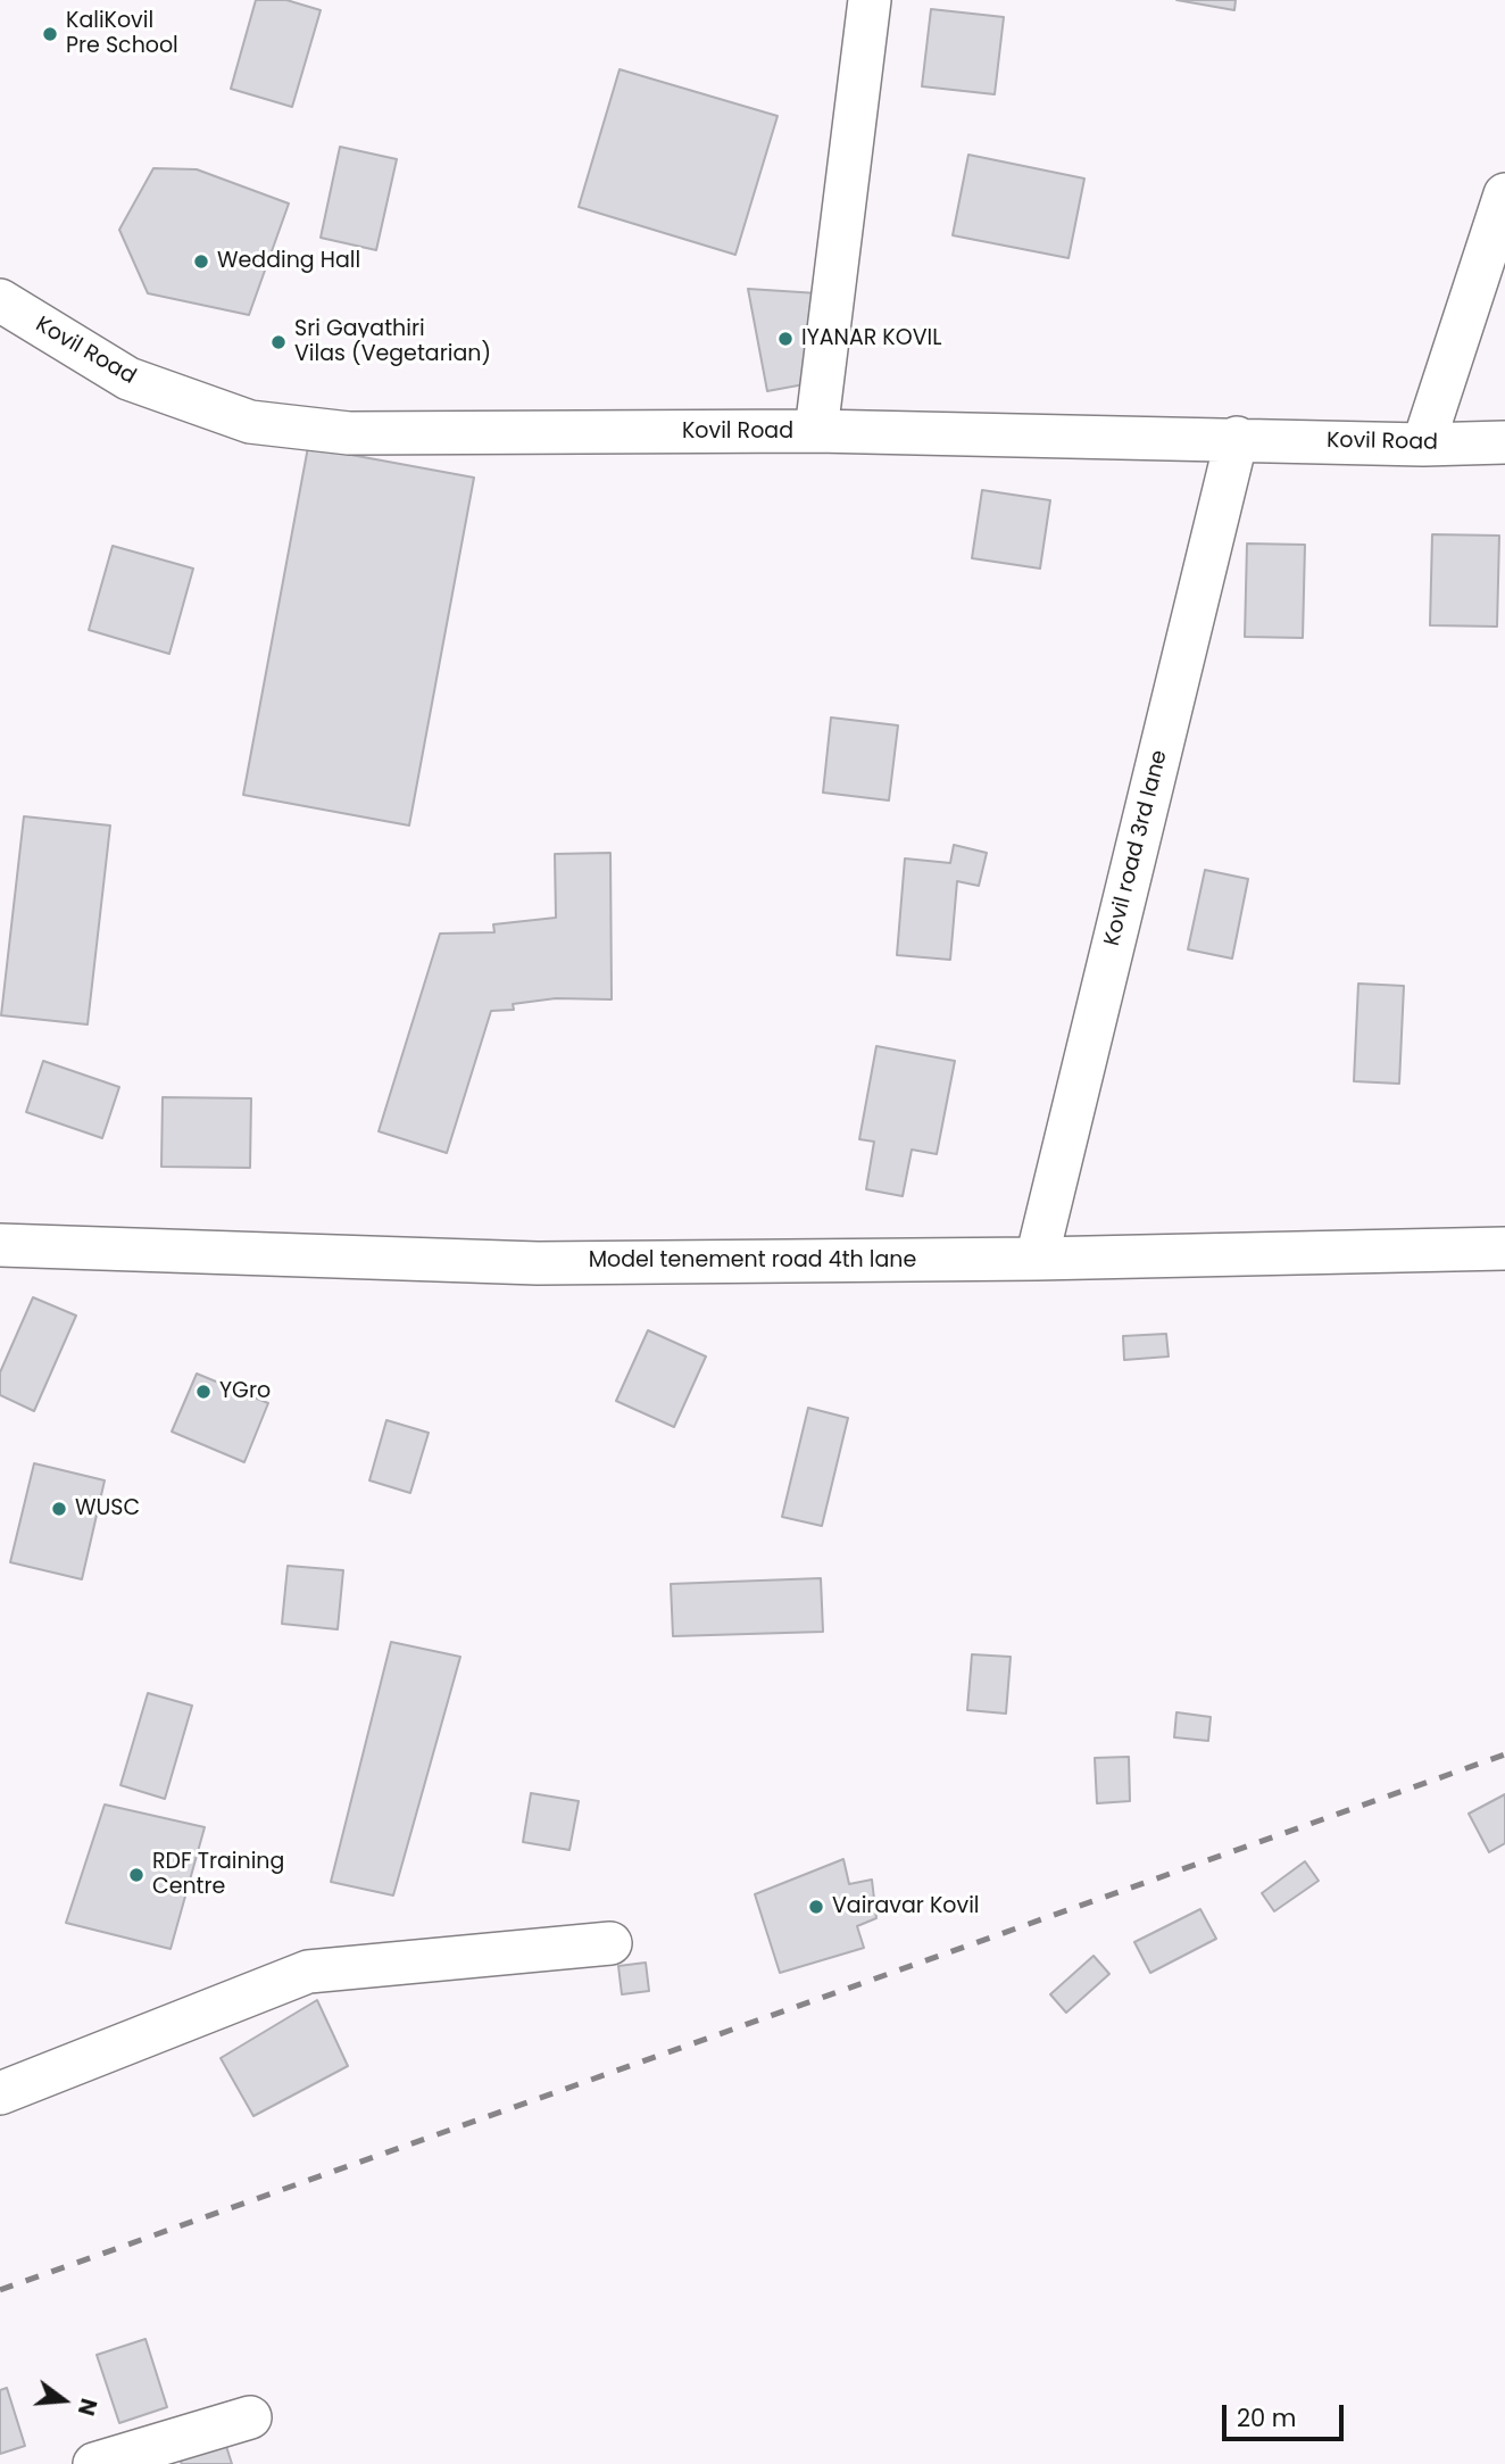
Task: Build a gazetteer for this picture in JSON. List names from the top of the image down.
{
  "streets": {
    "street": ["Kovil Road", "Kovil road 3rd lane", "Model tenement road 4th lane"]
  },
  "crossings": [
    ["Kovil Road", "Kovil road 3rd lane"],
    ["Kovil road 3rd lane", "Model tenement road 4th lane"]
  ],
  "places": [
    "KaliKovil Pre School",
    "Wedding Hall",
    "IYANAR KOVIL",
    "Sri Gayathiri Vilas (Vegetarian)",
    "YGro",
    "WUSC",
    "RDF Training Centre",
    "Vairavar Kovil"
  ],
  "scale_bar": "20 m",
  "north": "right"
}
